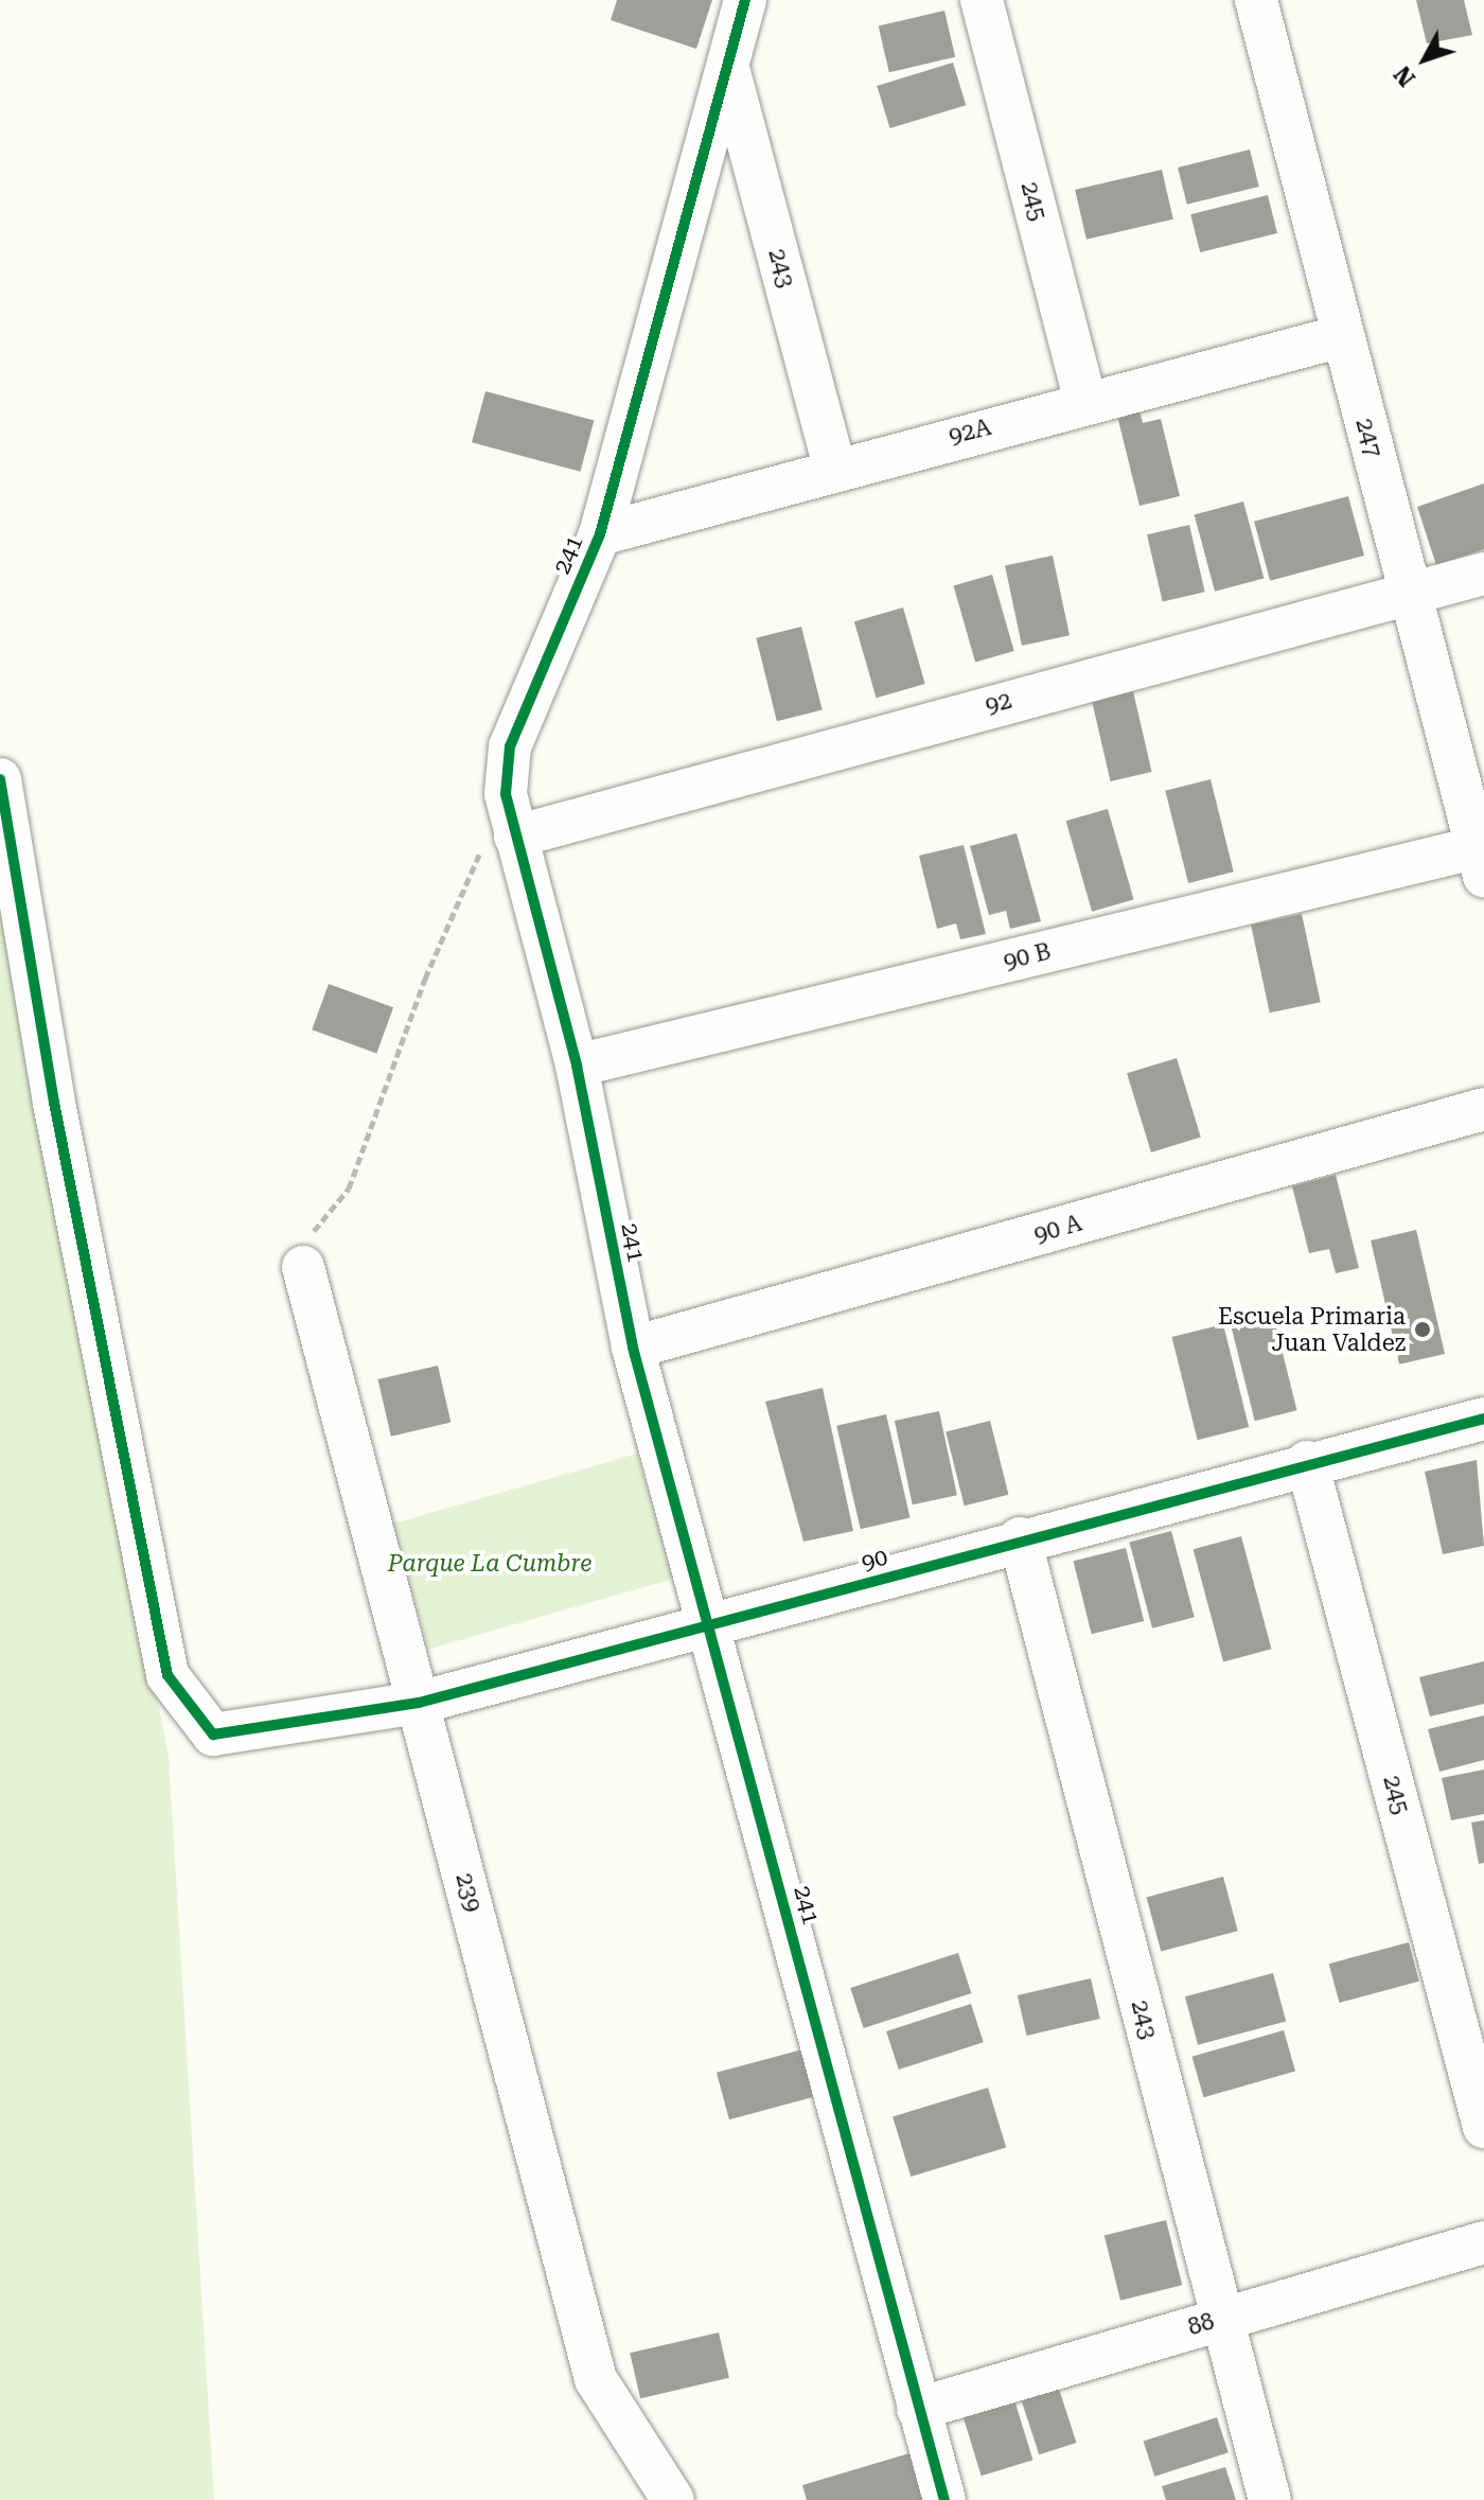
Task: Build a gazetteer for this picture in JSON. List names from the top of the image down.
{
  "streets": {
    "street": [
      "245",
      "243",
      "92A",
      "247",
      "241",
      "92",
      "90 B",
      "90 A",
      "90",
      "239",
      "88"
    ]
  },
  "crossings": [
    ["245", "92A"],
    ["245", "90"],
    ["243", "92A"],
    ["243", "241"],
    ["243", "90"],
    ["243", "88"],
    ["92A", "247"],
    ["92A", "241"],
    ["247", "92"],
    ["247", "90 B"],
    ["241", "92"],
    ["241", "90 B"],
    ["241", "90 A"],
    ["241", "90"],
    ["241", "88"],
    ["90", "239"]
  ],
  "parks": ["Parque La Cumbre"],
  "places": ["Escuela Primaria Juan Valdez"],
  "north": "bottom left"
}
